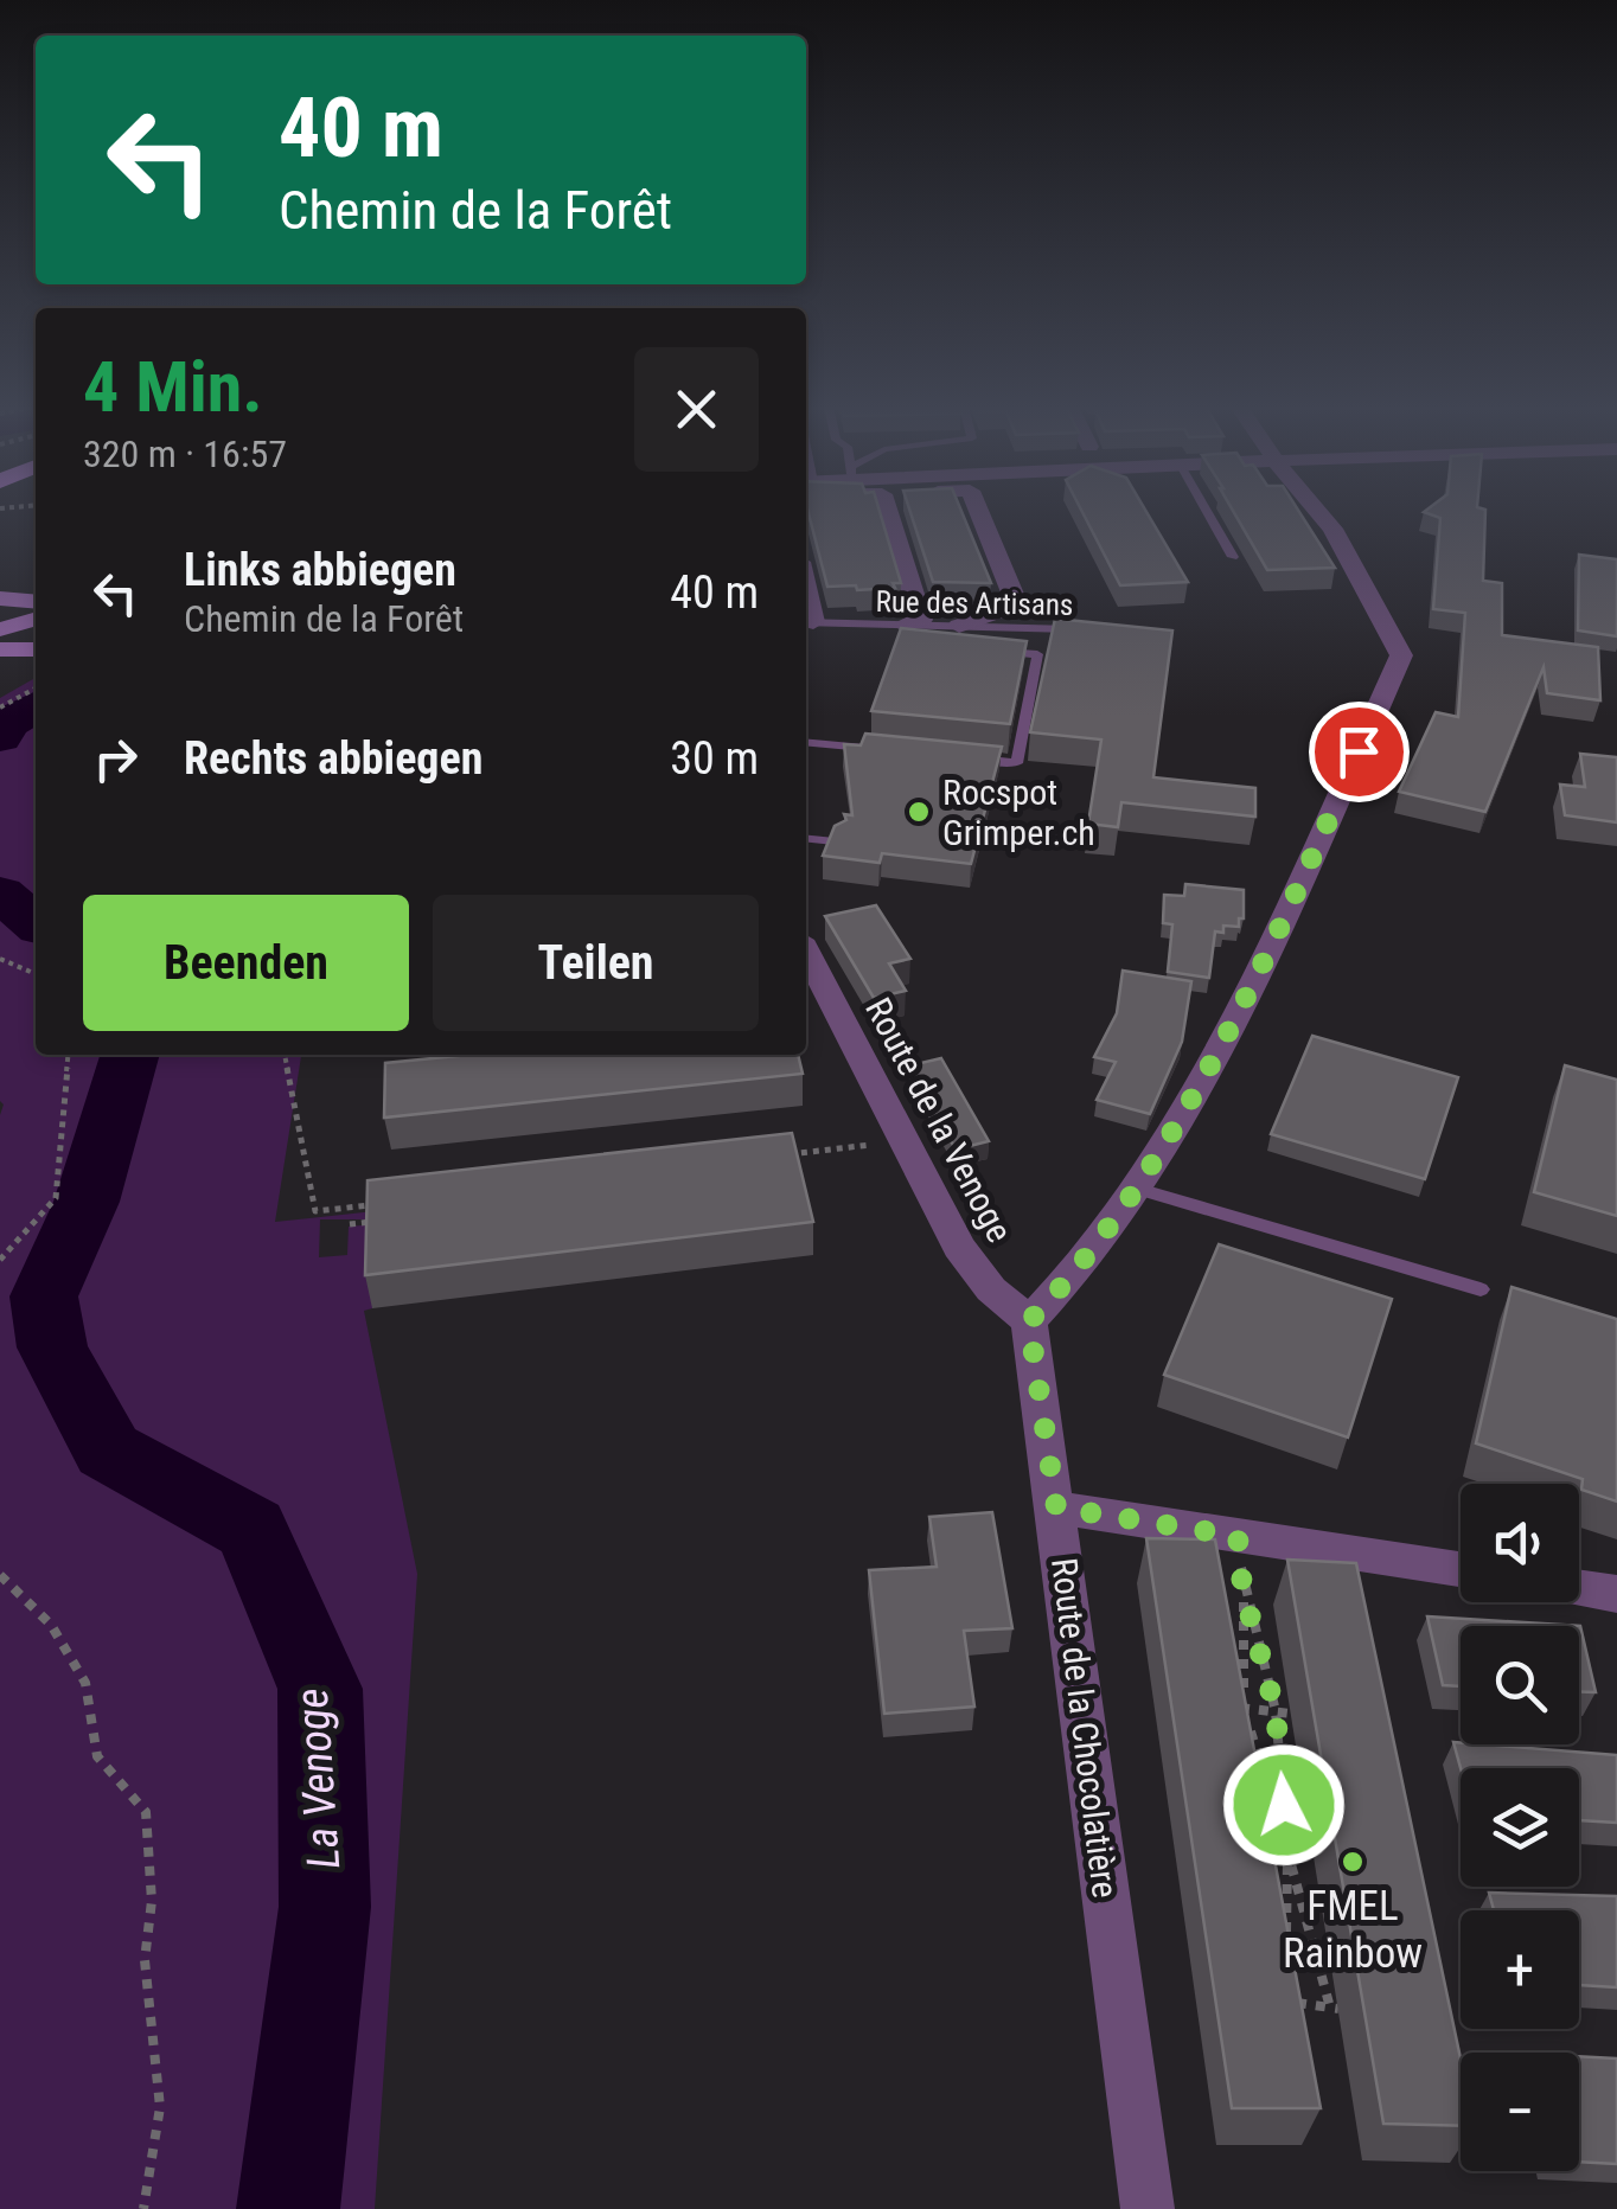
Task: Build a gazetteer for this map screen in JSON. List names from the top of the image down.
{
  "streets": {
    "street": ["Route de la Venoge", "Route de la Chocolatière"],
    "lane": ["Rue des Artisans"]
  },
  "crossings": [
    ["Route de la Venoge", "Route de la Chocolatière"]
  ],
  "water": ["La Venoge"],
  "places": ["Rocspot Grimper.ch", "FMEL Rainbow"],
  "page": {
    "turn": ["40 m", "Chemin de la Forêt"],
    "heading": ["4 Min.", "320 m · 16:57"],
    "list": [
      {
        "name": "Links abbiegen",
        "note": "Chemin de la Forêt",
        "value": "40 m"
      },
      {
        "name": "Rechts abbiegen",
        "value": "30 m"
      }
    ],
    "buttons": ["Beenden", "Teilen"],
    "map_buttons": ["+", "−"]
  }
}
